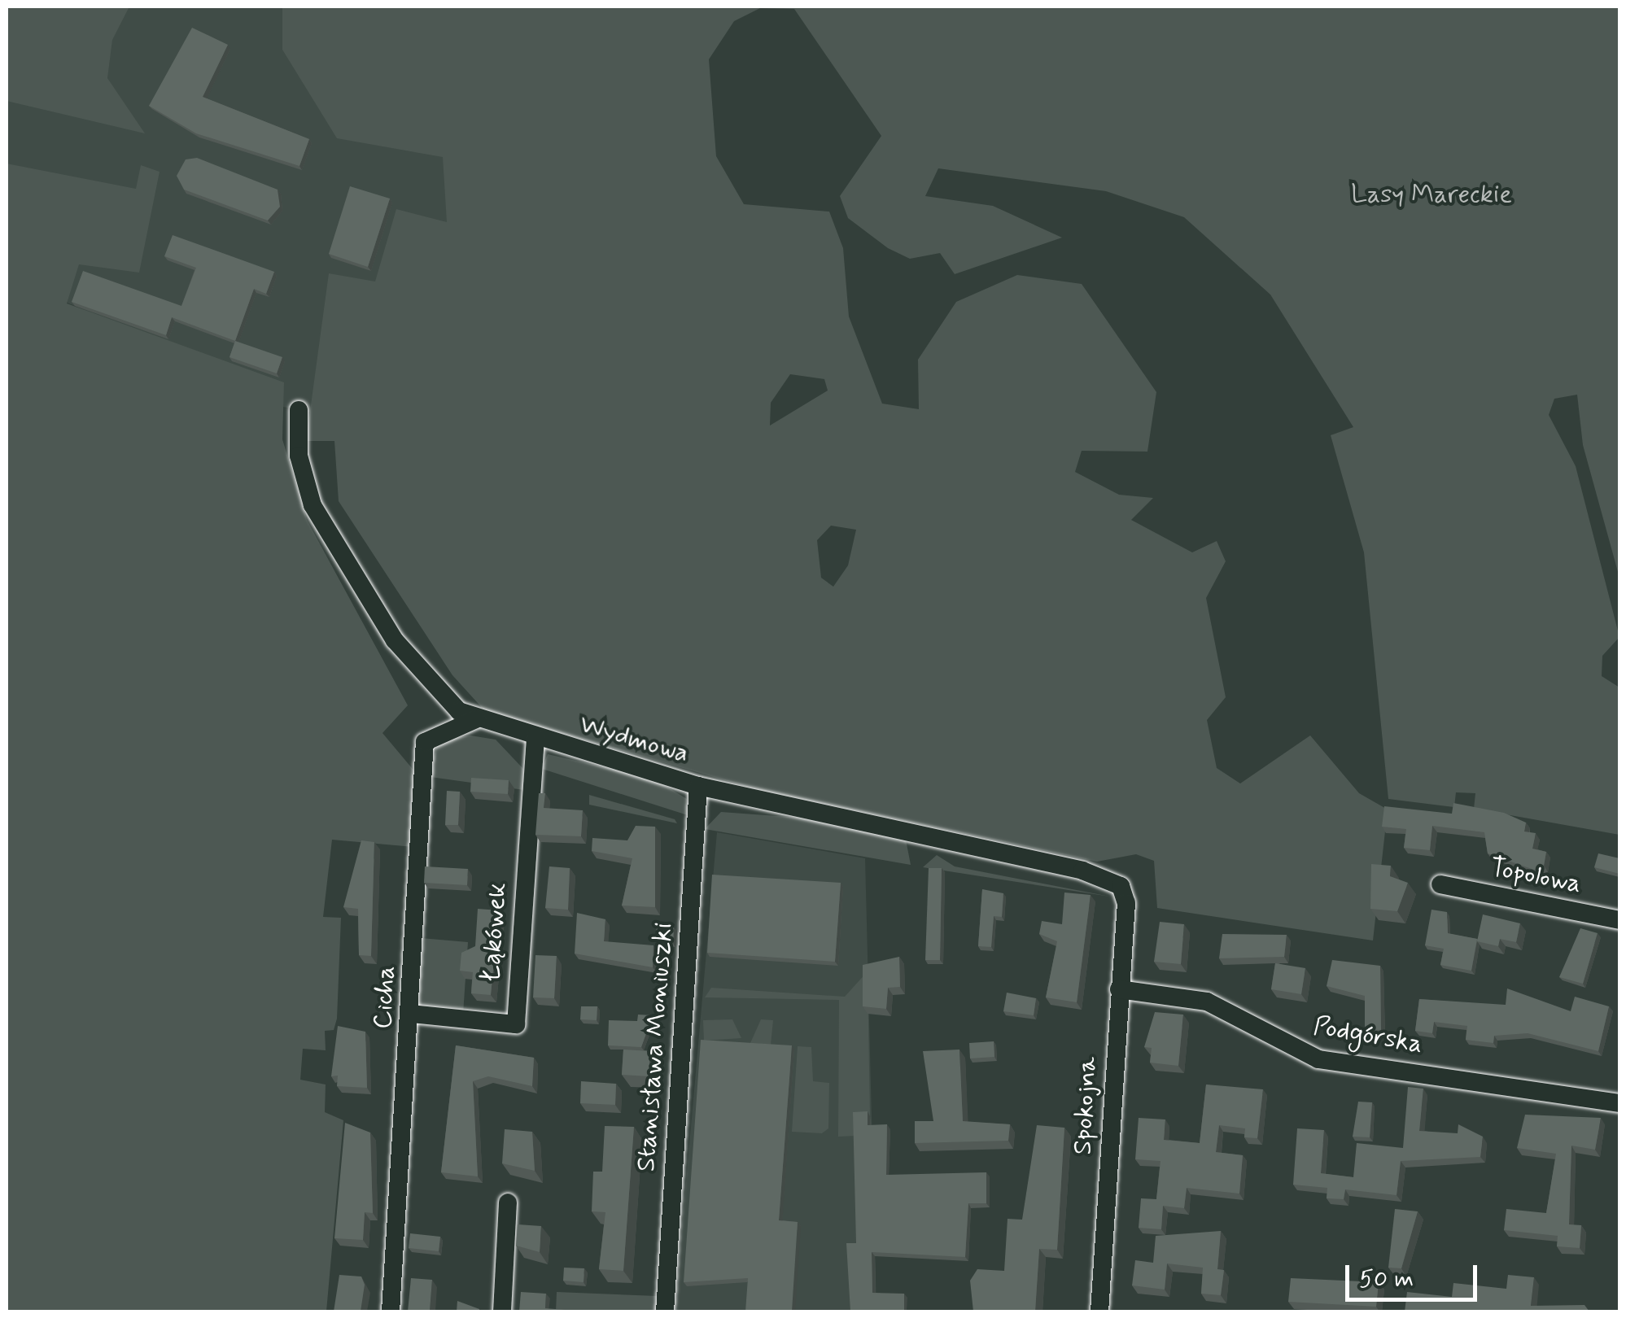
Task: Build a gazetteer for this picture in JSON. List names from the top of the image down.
{
  "streets": {
    "street": [
      "Wydmowa",
      "Topolowa",
      "Łąkówek",
      "Cicha",
      "Podgórska",
      "Stanisława Moniuszki",
      "Spokojna"
    ]
  },
  "crossings": [
    ["Wydmowa", "Łąkówek"],
    ["Wydmowa", "Cicha"],
    ["Wydmowa", "Stanisława Moniuszki"],
    ["Wydmowa", "Spokojna"],
    ["Łąkówek", "Cicha"],
    ["Podgórska", "Spokojna"]
  ],
  "parks": ["Lasy Mareckie"],
  "scale_bar": "50 m"
}
